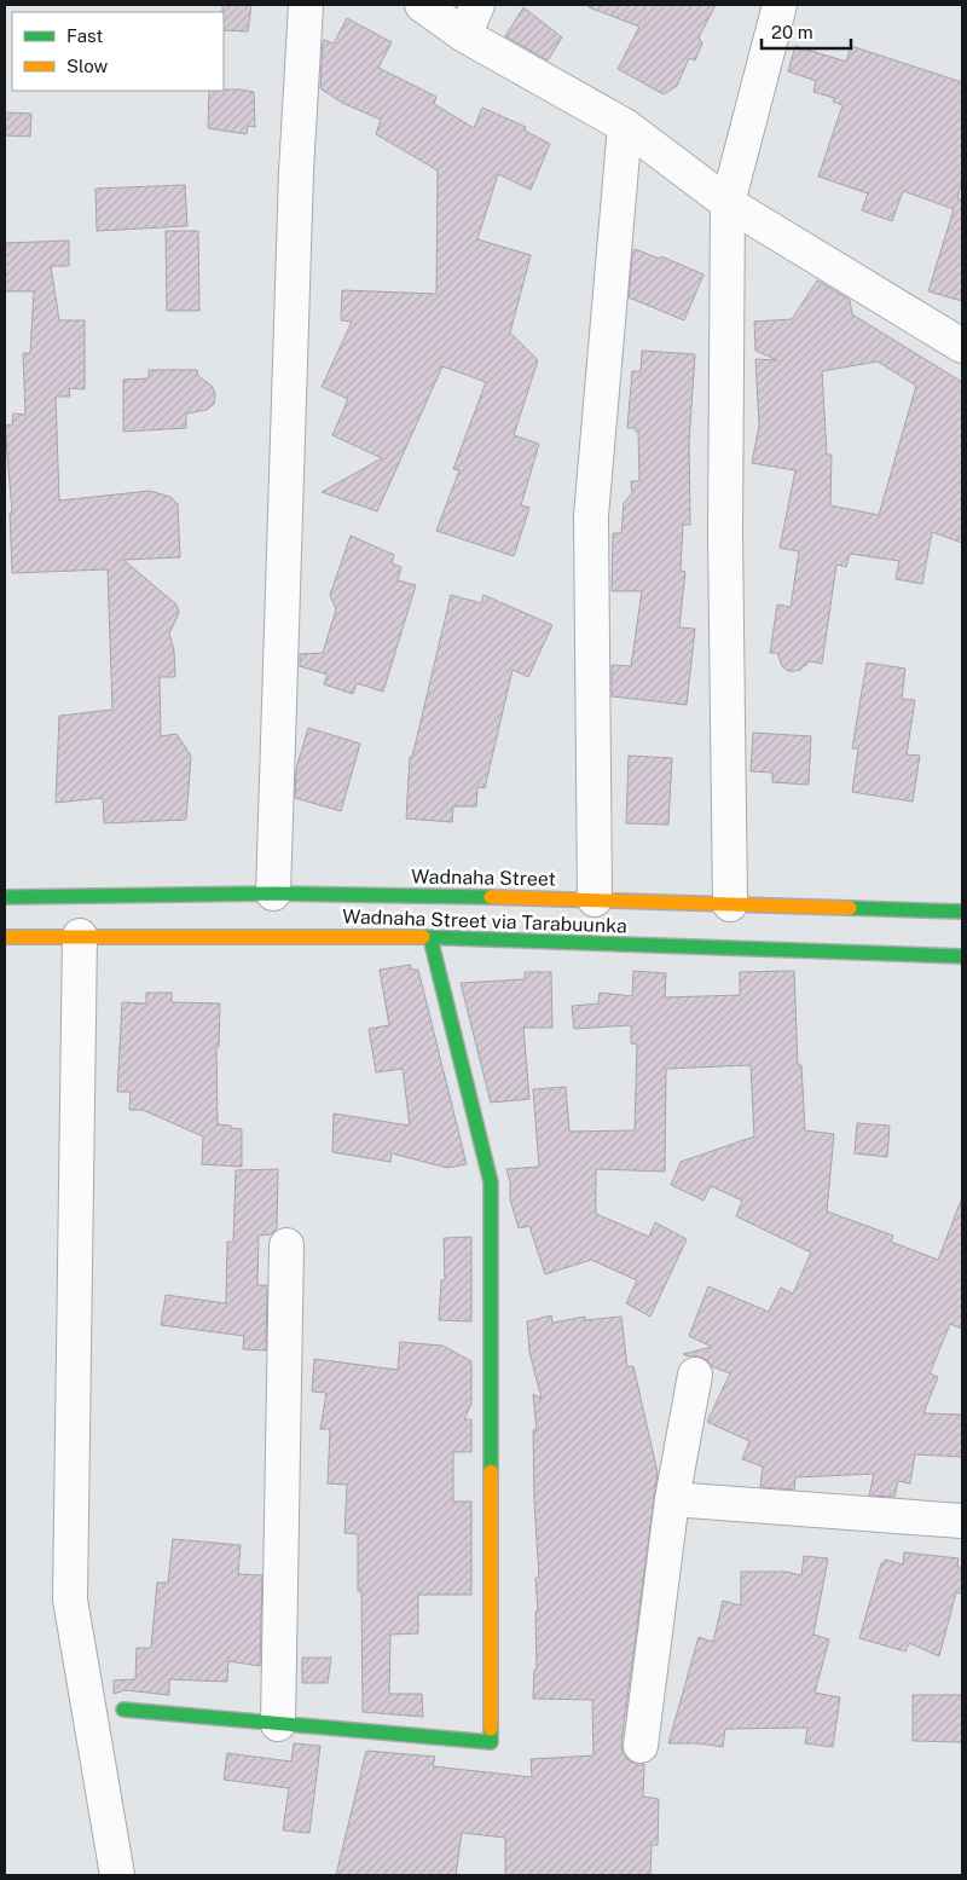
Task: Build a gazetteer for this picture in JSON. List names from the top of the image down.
{
  "streets": {
    "main road": ["Wadnaha Street", "Wadnaha Street via Tarabuunka"]
  },
  "legend": ["Fast", "Slow"],
  "scale_bar": "20 m"
}
